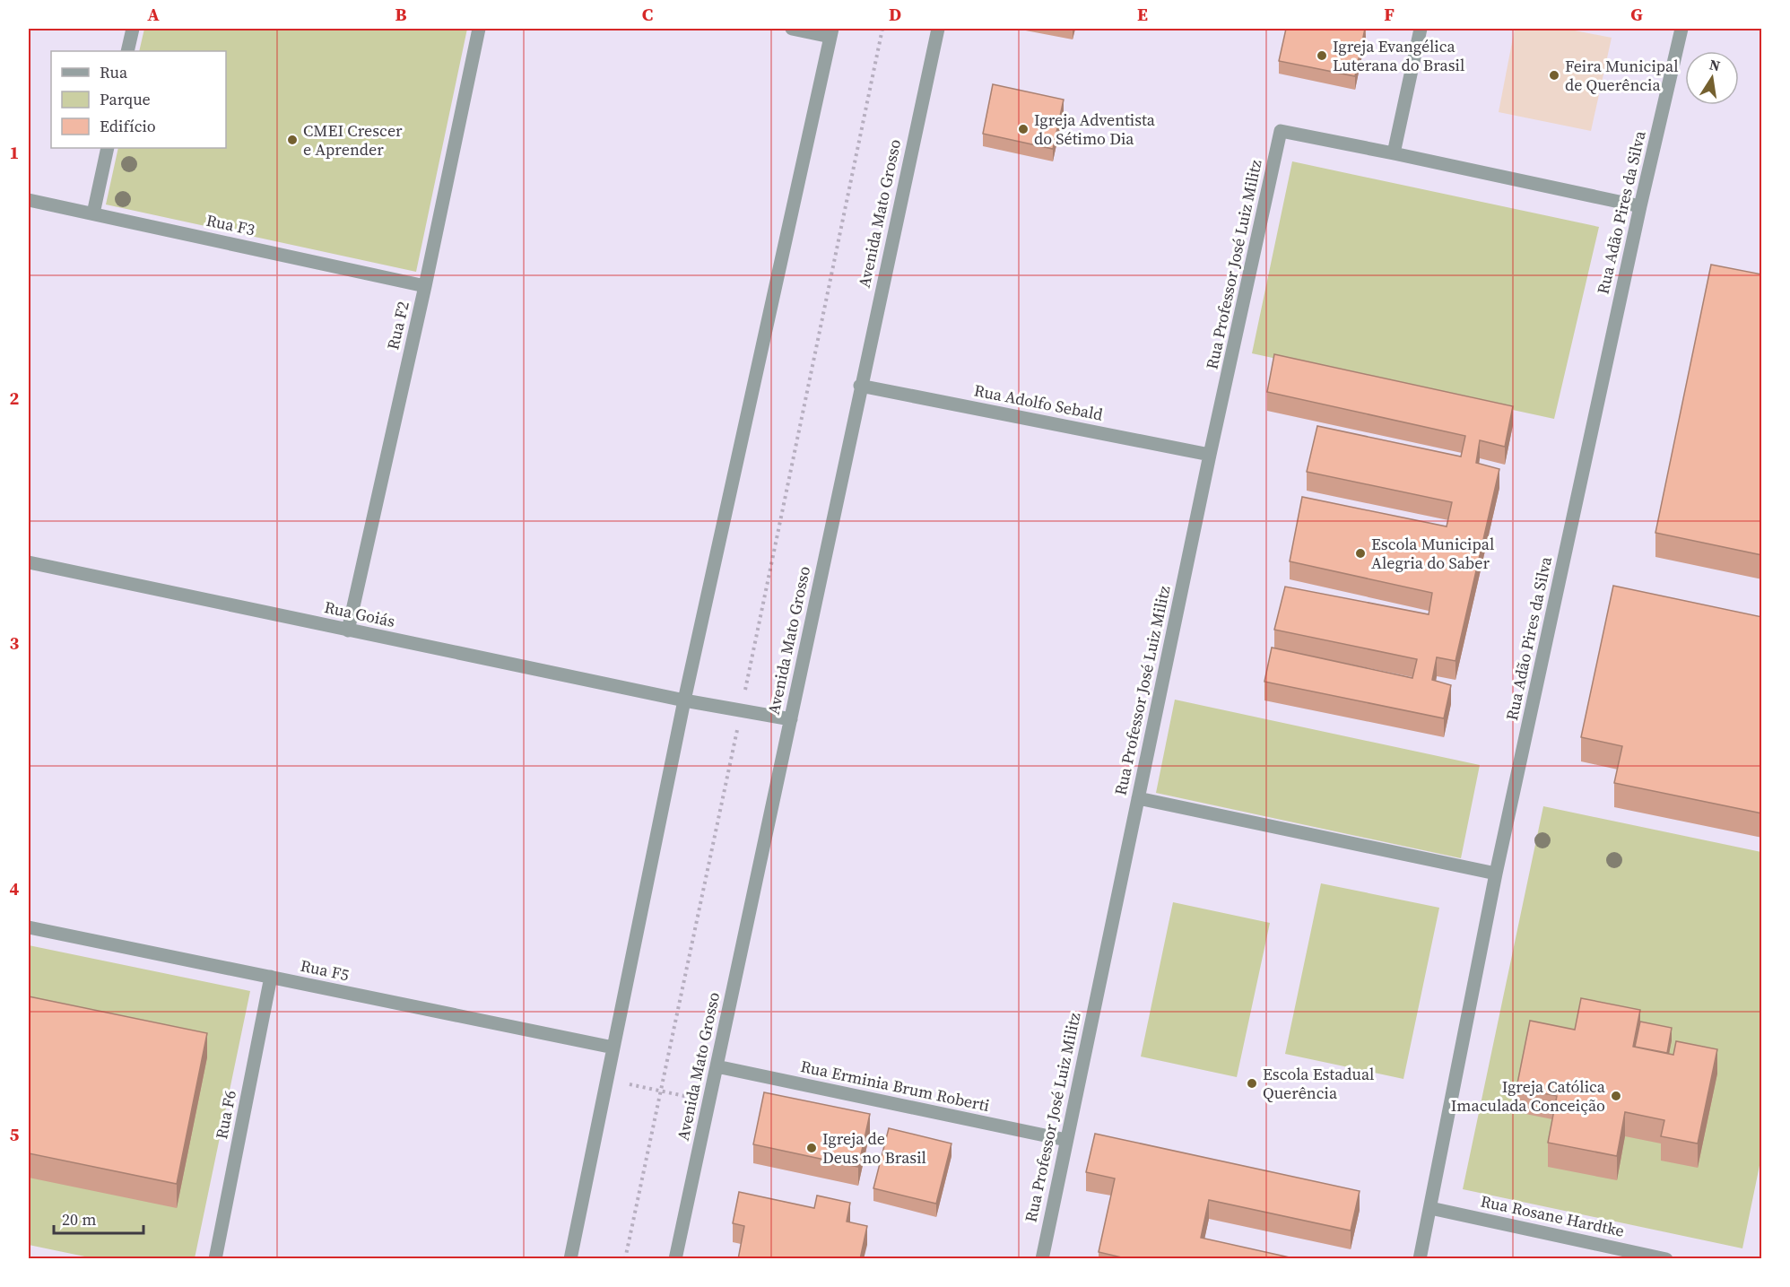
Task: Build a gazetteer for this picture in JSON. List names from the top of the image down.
{
  "streets": {
    "street": [
      "Rua Adão Pires da Silva",
      "Avenida Mato Grosso",
      "Rua F3",
      "Rua Professor José Luiz Militz",
      "Rua F2",
      "Rua Adolfo Sebald",
      "Rua Goiás",
      "Rua F5",
      "Rua Erminia Brum Roberti",
      "Rua F6",
      "Rua Rosane Hardtke"
    ]
  },
  "crossings": [
    ["Rua Adão Pires da Silva", "Rua Rosane Hardtke"],
    ["Avenida Mato Grosso", "Rua Adolfo Sebald"],
    ["Avenida Mato Grosso", "Rua Goiás"],
    ["Avenida Mato Grosso", "Rua Erminia Brum Roberti"],
    ["Rua F3", "Rua F2"],
    ["Rua Professor José Luiz Militz", "Rua Adolfo Sebald"],
    ["Rua Professor José Luiz Militz", "Rua Erminia Brum Roberti"],
    ["Rua F2", "Rua Goiás"],
    ["Rua F5", "Rua F6"]
  ],
  "places": [
    "Igreja Evangélica Luterana do Brasil",
    "Feira Municipal de Querência",
    "Igreja Adventista do Sétimo Dia",
    "CMEI Crescer e Aprender",
    "Escola Municipal Alegria do Saber",
    "Escola Estadual Querência",
    "Igreja Católica Imaculada Conceição",
    "Igreja de Deus no Brasil"
  ],
  "legend": ["Rua", "Parque", "Edifício"],
  "scale_bar": "20 m",
  "north": "top",
  "grid": {
    "columns": [
      "A",
      "B",
      "C",
      "D",
      "E",
      "F",
      "G"
    ],
    "rows": [
      "1",
      "2",
      "3",
      "4",
      "5"
    ]
  }
}
